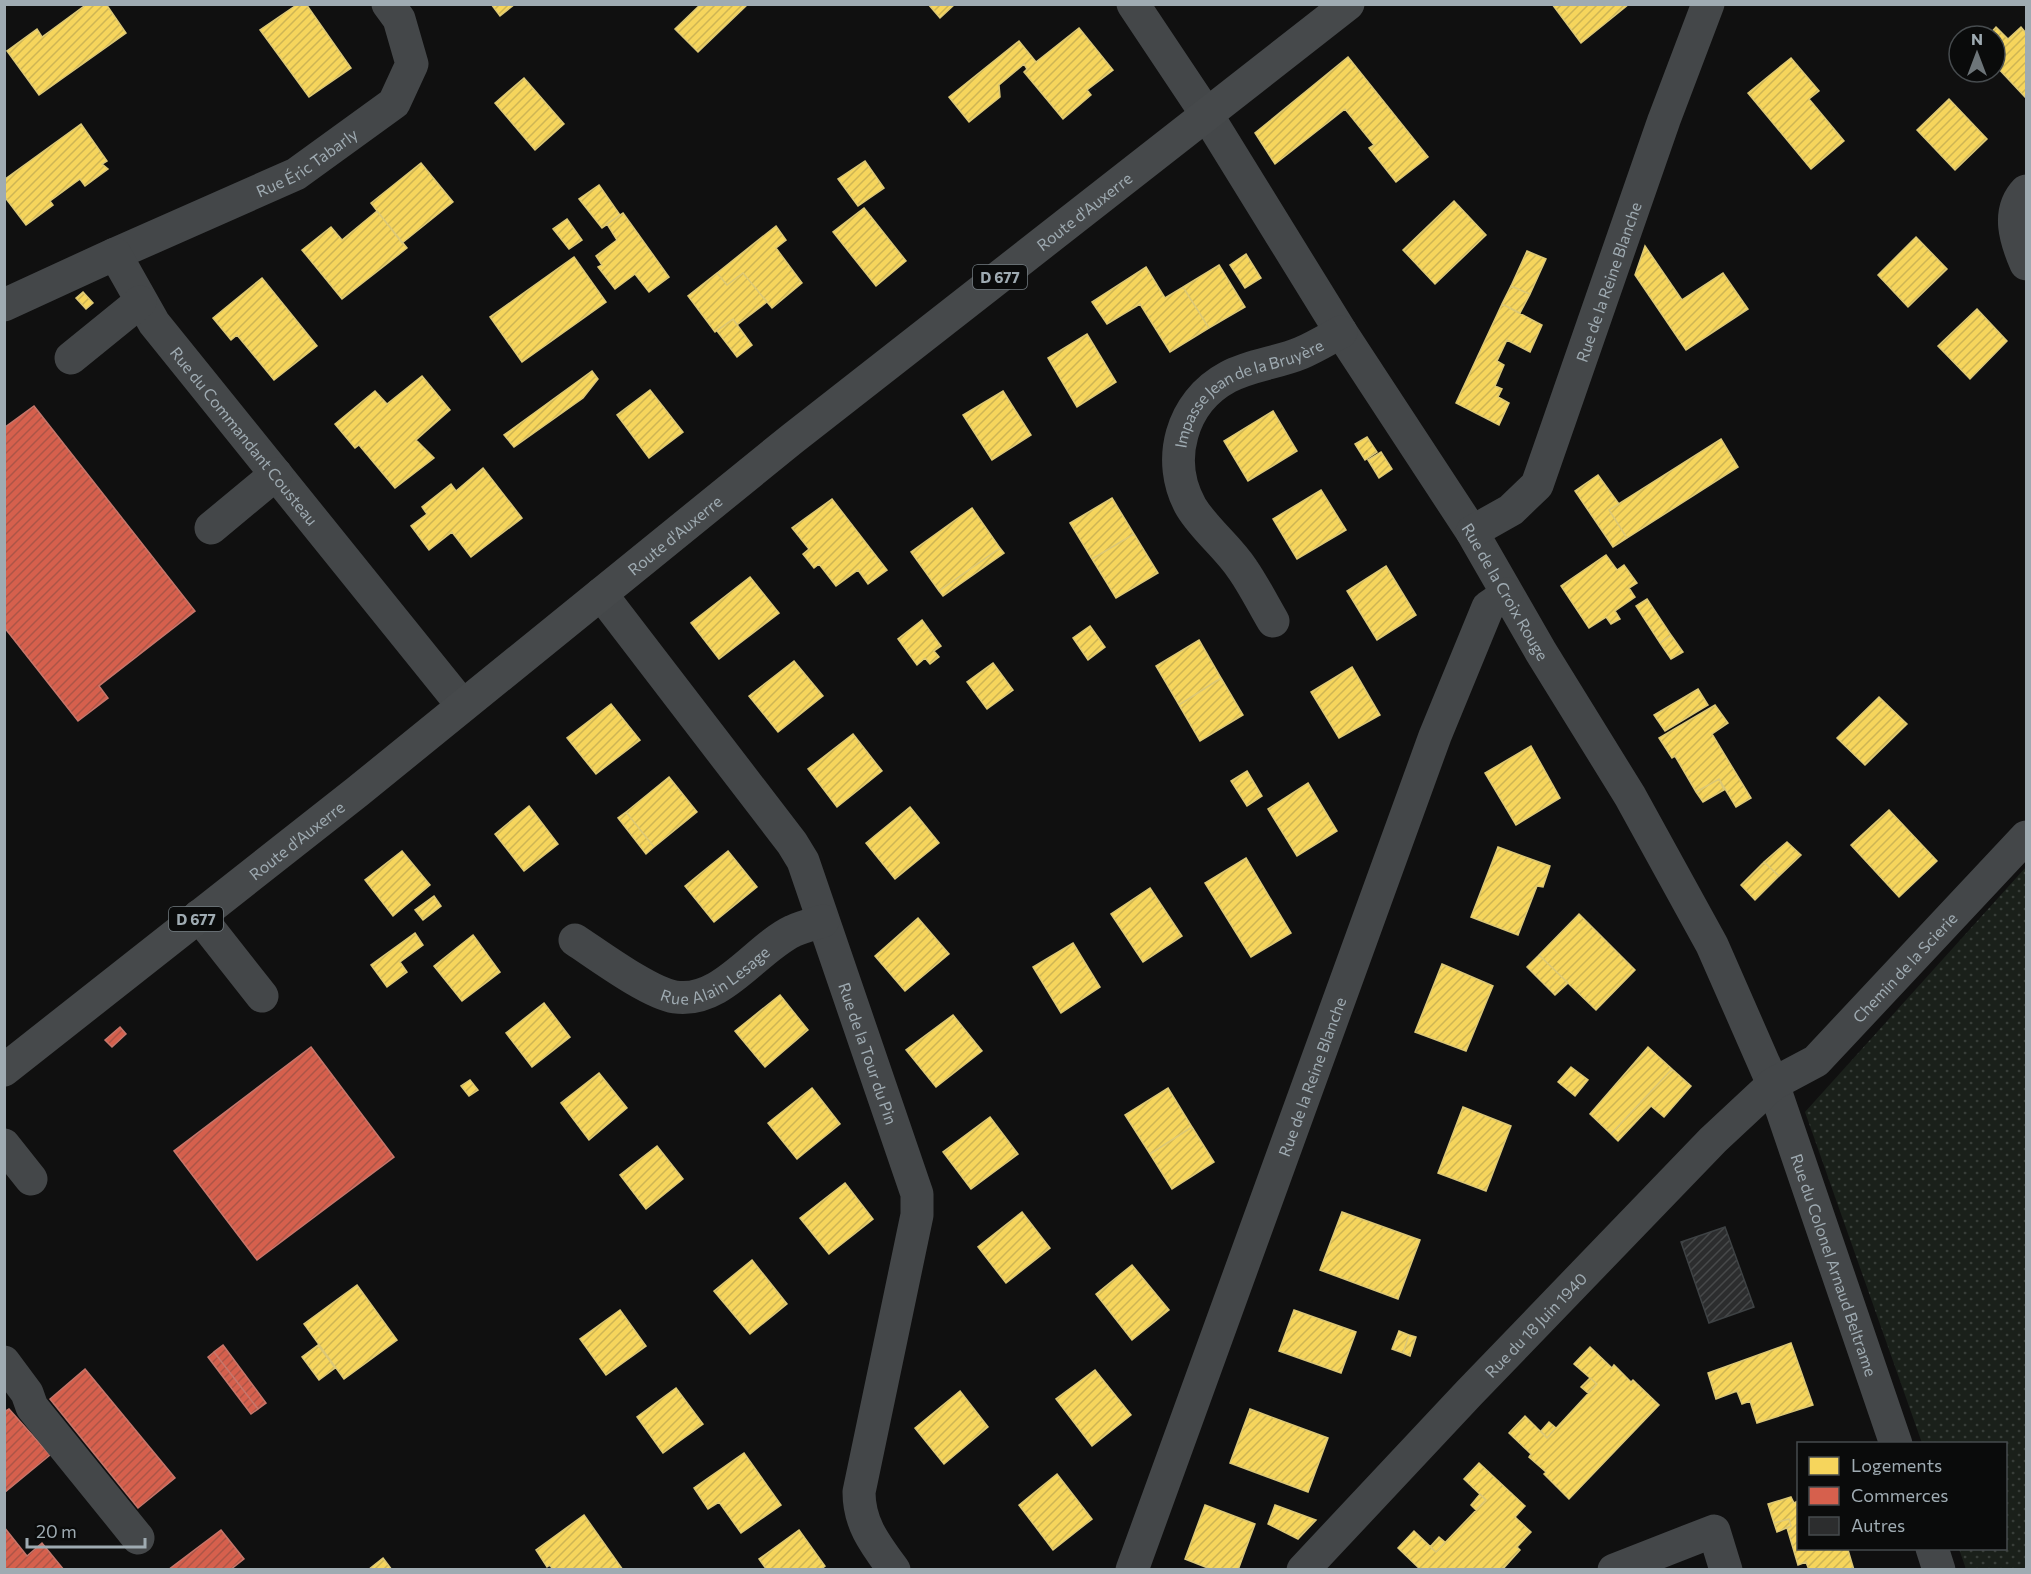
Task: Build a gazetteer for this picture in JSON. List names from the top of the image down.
{
  "streets": {
    "main road": ["Route d'Auxerre", "D 677"],
    "street": [
      "Rue Éric Tabarly",
      "Rue de la Reine Blanche",
      "Impasse Jean de la Bruyère",
      "Rue du Commandant Cousteau",
      "Rue de la Croix Rouge",
      "Rue Alain Lesage",
      "Chemin de la Scierie",
      "Rue de la Tour du Pin",
      "Rue du Colonel Arnaud Beltrame",
      "Rue du 18 Juin 1940"
    ]
  },
  "crossings": [
    ["Rue Éric Tabarly", "Rue du Commandant Cousteau"],
    ["Route d'Auxerre", "Rue du Commandant Cousteau"],
    ["Route d'Auxerre", "Rue de la Croix Rouge"],
    ["Route d'Auxerre", "Rue de la Tour du Pin"],
    ["Rue de la Reine Blanche", "Rue de la Croix Rouge"],
    ["Impasse Jean de la Bruyère", "Rue de la Croix Rouge"],
    ["Rue de la Croix Rouge", "Chemin de la Scierie"],
    ["Rue de la Croix Rouge", "Rue du Colonel Arnaud Beltrame"],
    ["Rue de la Croix Rouge", "Rue du 18 Juin 1940"],
    ["Rue Alain Lesage", "Rue de la Tour du Pin"],
    ["Chemin de la Scierie", "Rue du Colonel Arnaud Beltrame"],
    ["Chemin de la Scierie", "Rue du 18 Juin 1940"],
    ["Rue du Colonel Arnaud Beltrame", "Rue du 18 Juin 1940"]
  ],
  "legend": ["Logements", "Commerces", "Autres"],
  "scale_bar": "20 m",
  "north": "top"
}
